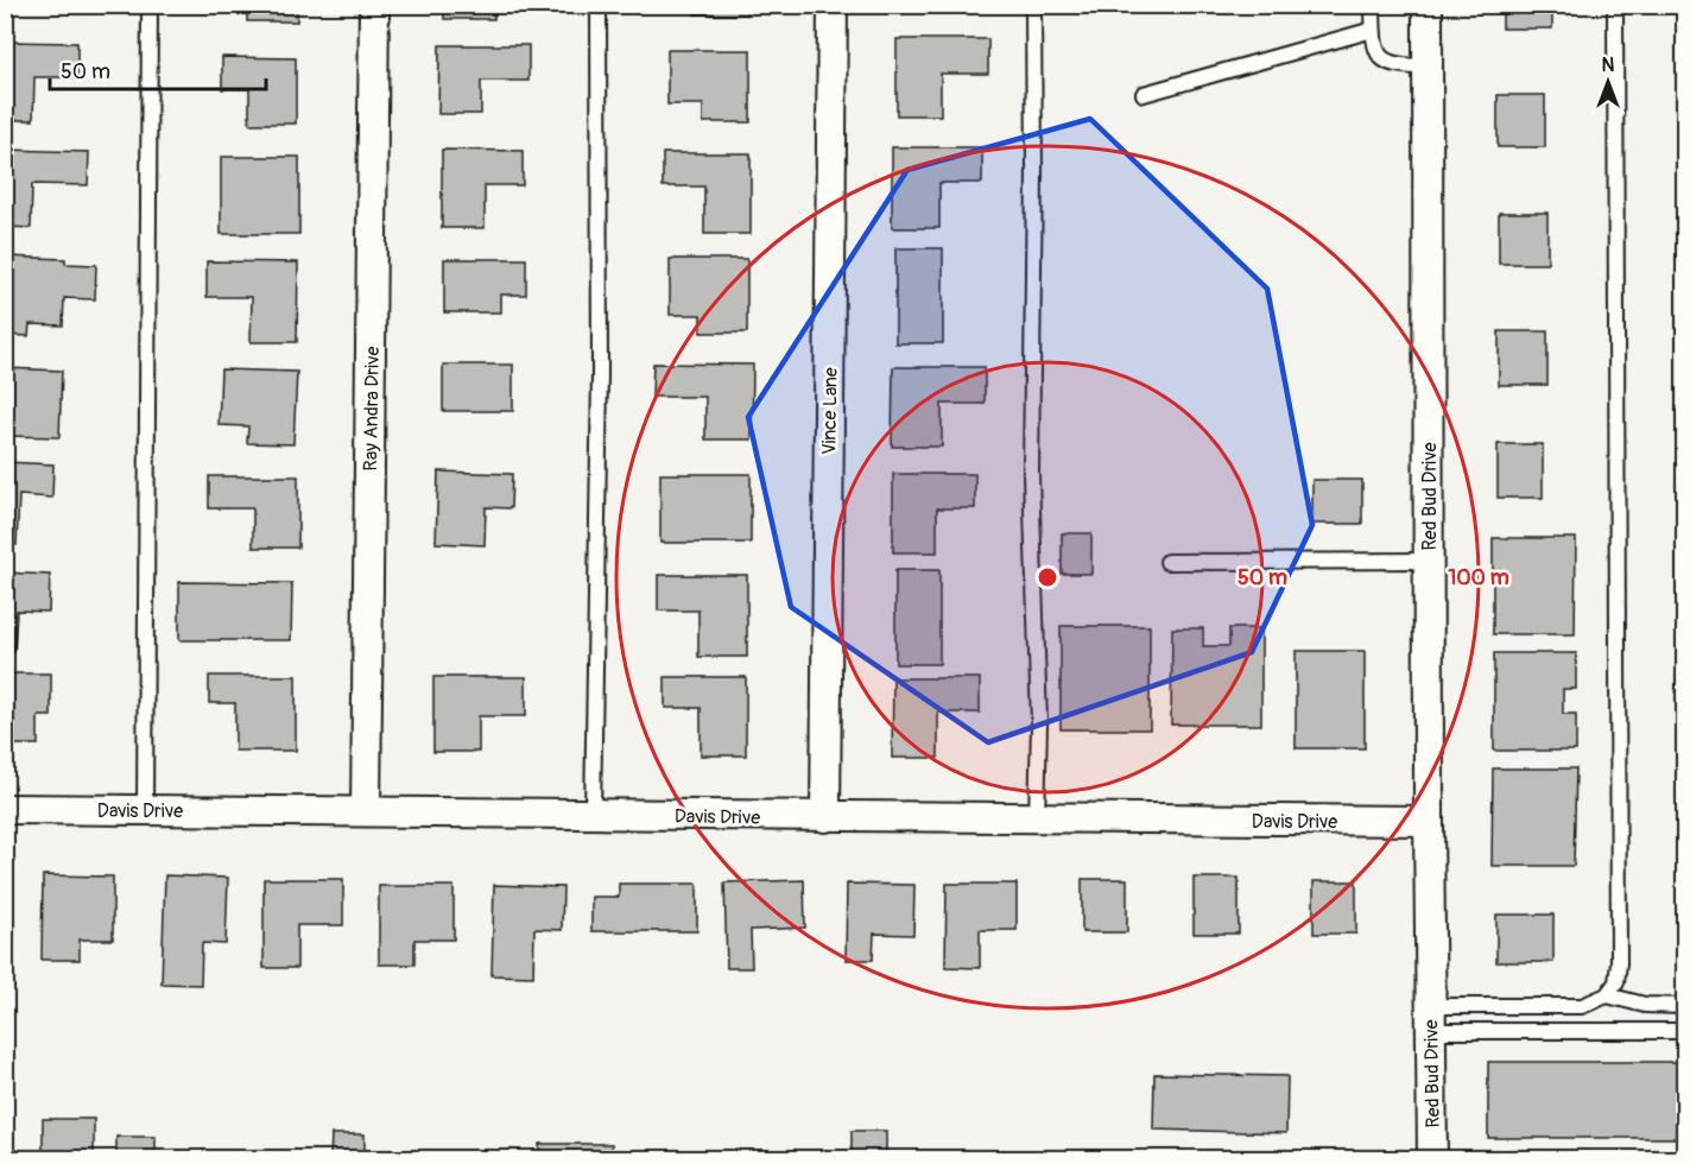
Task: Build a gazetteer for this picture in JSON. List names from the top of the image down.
{
  "streets": {
    "street": [
      "Ray Andra Drive",
      "Vince Lane",
      "Red Bud Drive",
      "Davis Drive"
    ]
  },
  "crossings": [
    ["Ray Andra Drive", "Davis Drive"],
    ["Vince Lane", "Davis Drive"],
    ["Red Bud Drive", "Davis Drive"]
  ],
  "scale_bar": "50 m",
  "north": "top",
  "rings": ["50 m", "100 m"]
}
